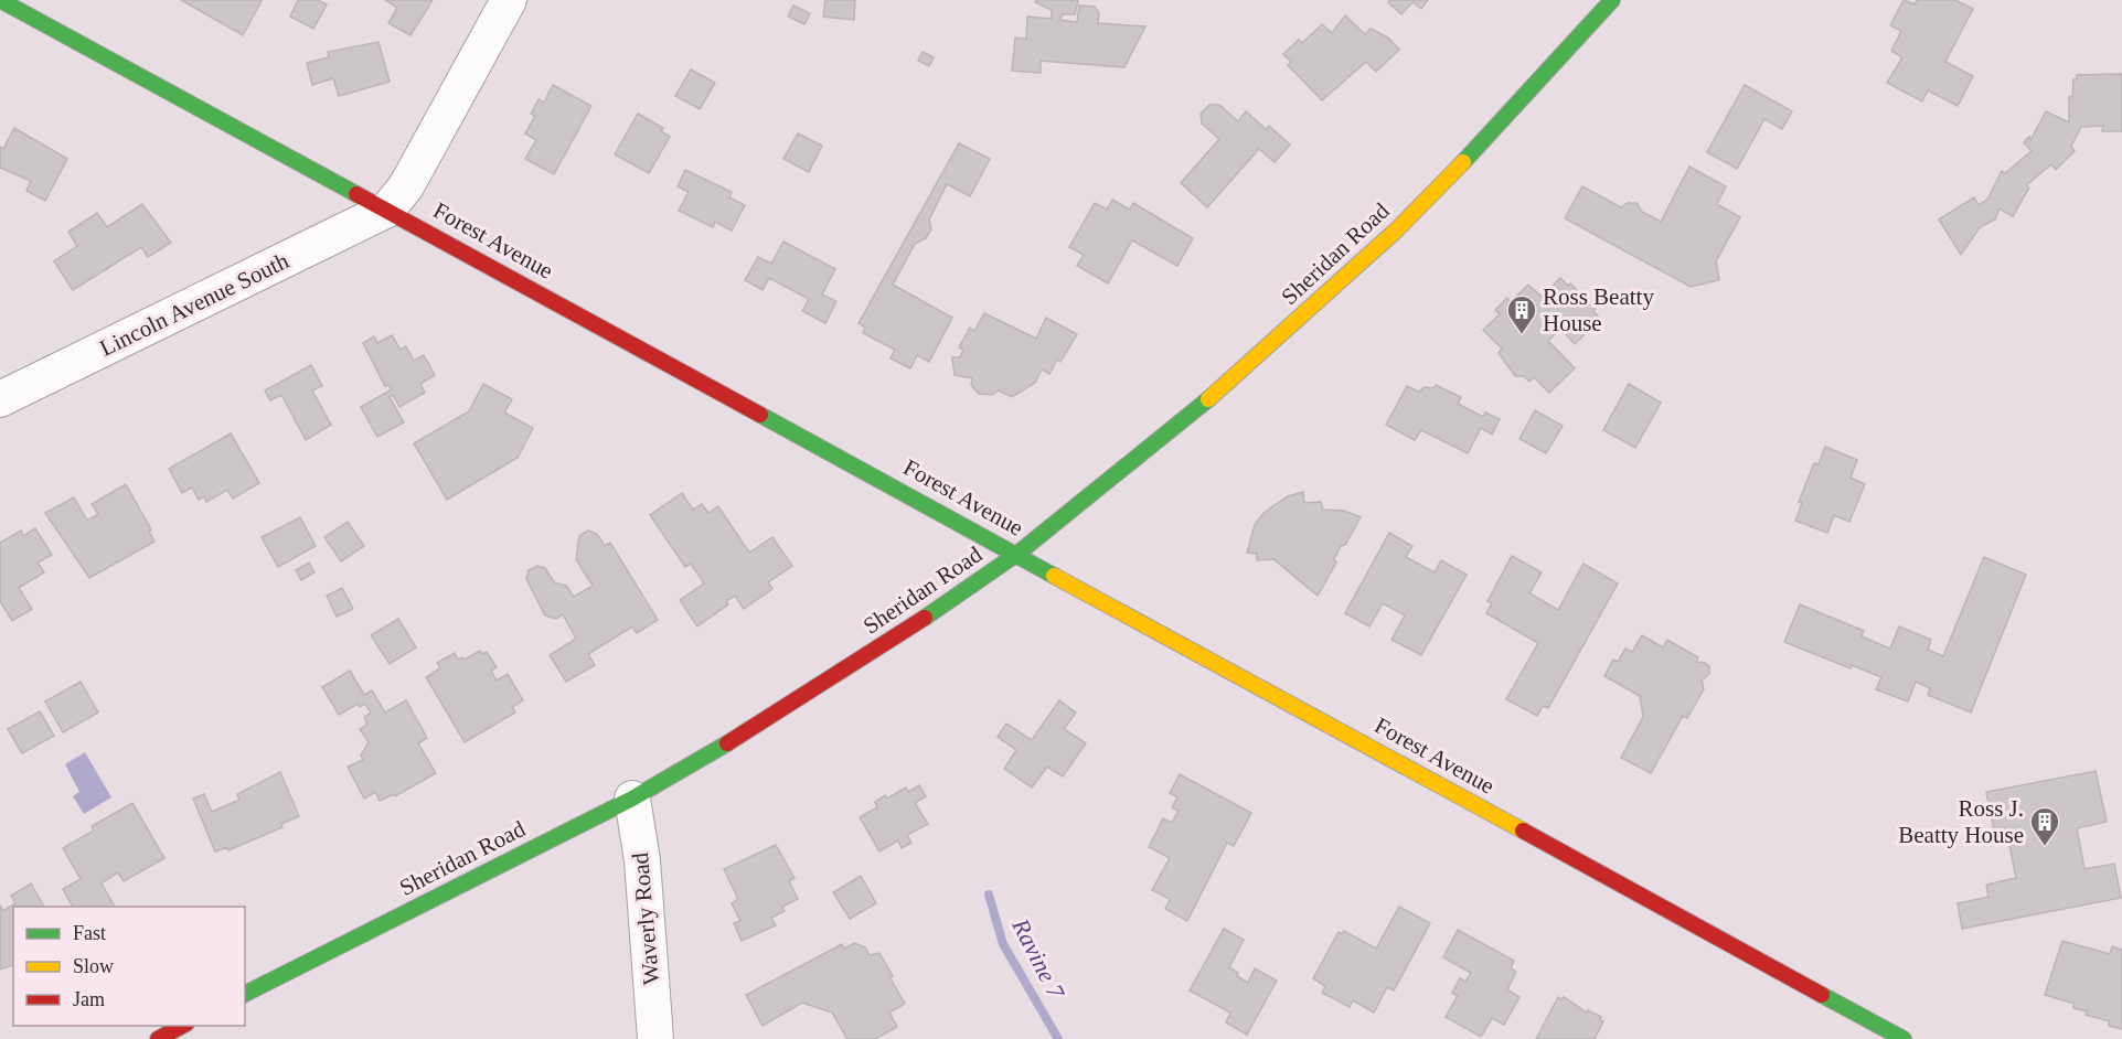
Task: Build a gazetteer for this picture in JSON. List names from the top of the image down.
{
  "streets": {
    "street": [
      "Forest Avenue",
      "Sheridan Road",
      "Lincoln Avenue South",
      "Waverly Road"
    ]
  },
  "crossings": [
    ["Forest Avenue", "Sheridan Road"],
    ["Forest Avenue", "Lincoln Avenue South"],
    ["Sheridan Road", "Waverly Road"]
  ],
  "water": ["Ravine 7"],
  "places": {
    "building": ["Ross Beatty House", "Ross J. Beatty House"]
  },
  "legend": ["Fast", "Slow", "Jam"]
}
